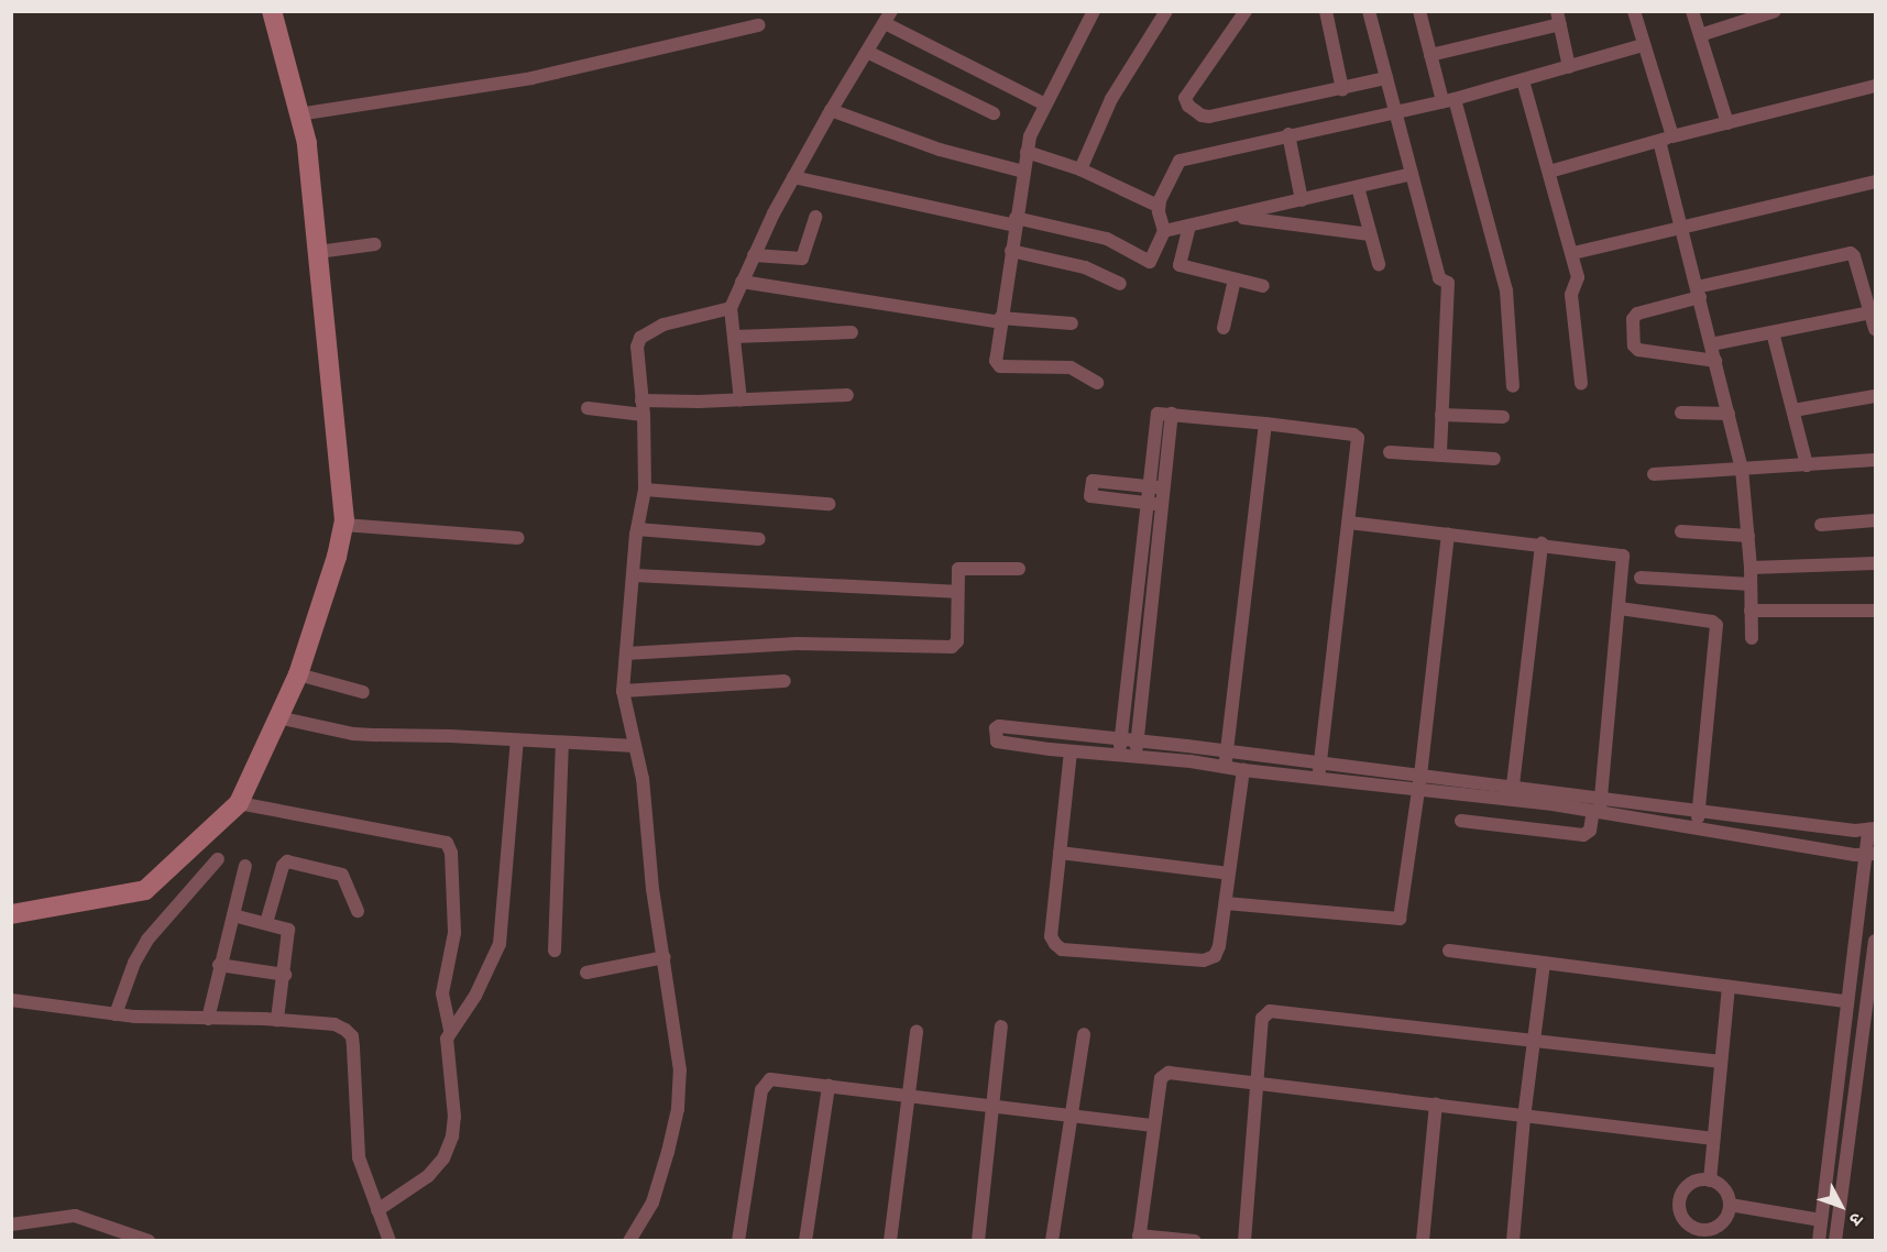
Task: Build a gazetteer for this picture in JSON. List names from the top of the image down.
{
  "north": "bottom right"
}
